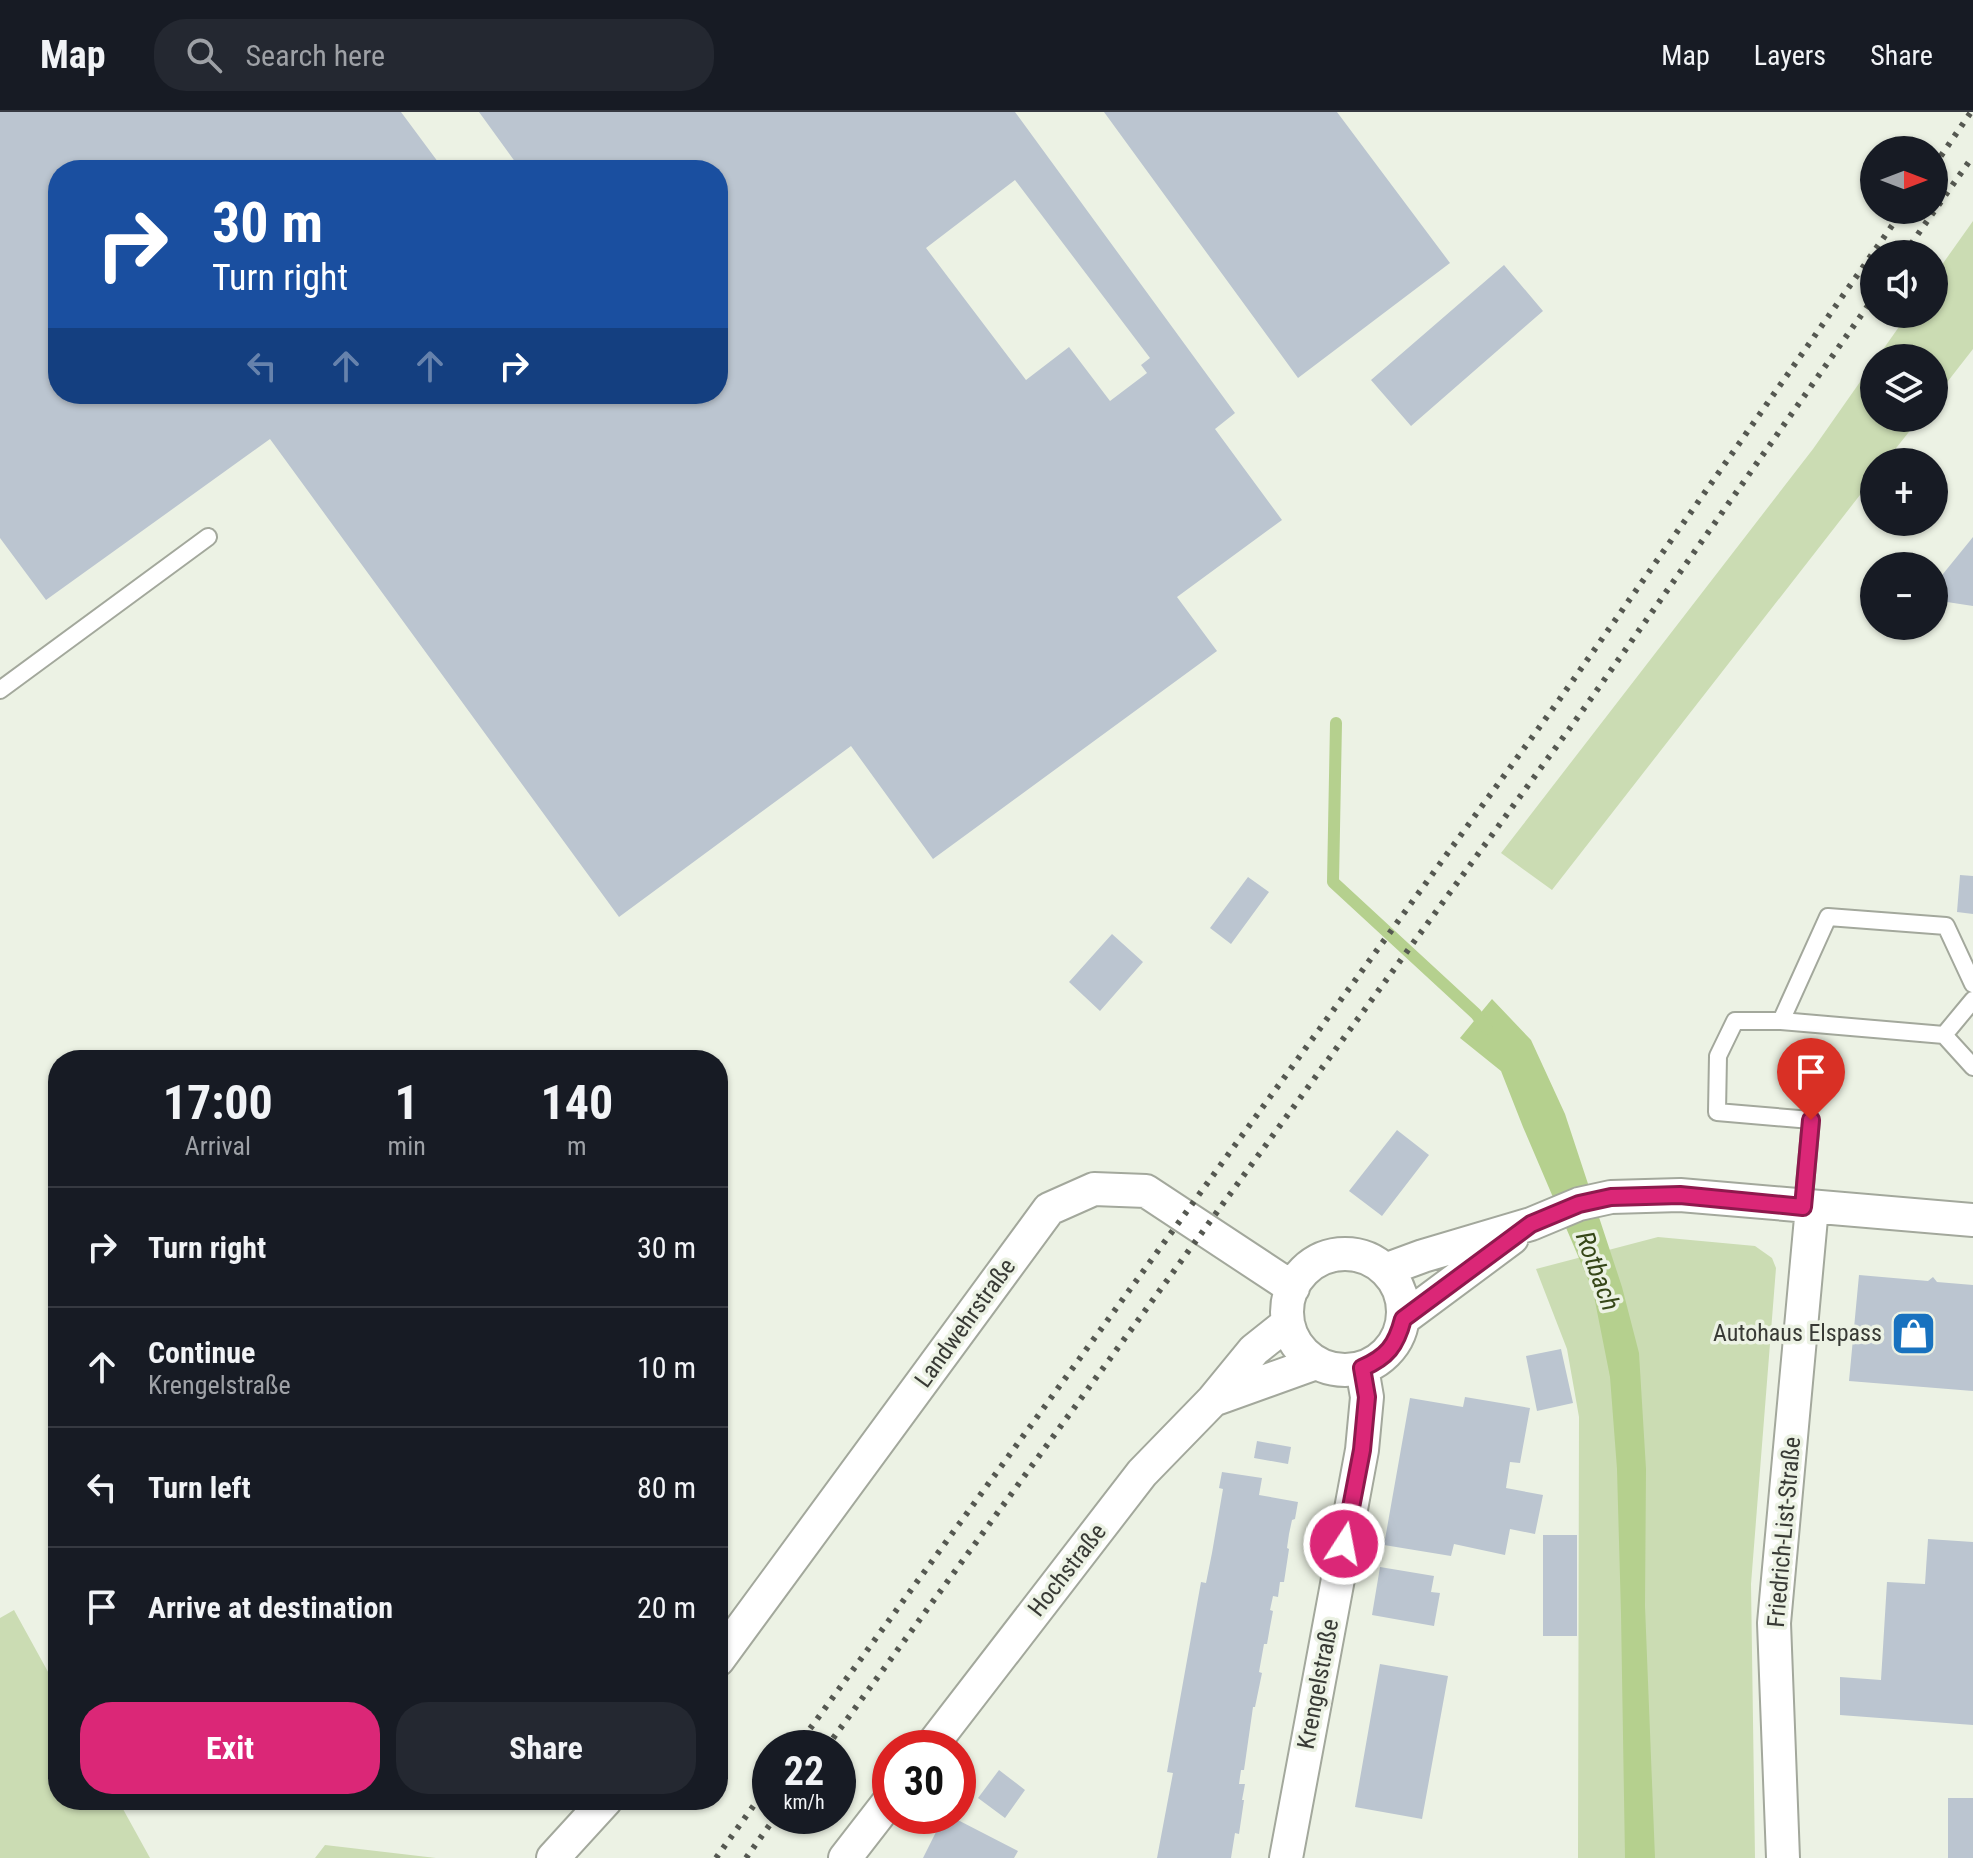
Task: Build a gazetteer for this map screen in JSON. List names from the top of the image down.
{
  "streets": {
    "street": [
      "Landwehrstraße",
      "Friedrich-List-Straße",
      "Hochstraße",
      "Krengelstraße"
    ]
  },
  "crossings": [
    ["Landwehrstraße", "Hochstraße"],
    ["Landwehrstraße", "Krengelstraße"],
    ["Hochstraße", "Krengelstraße"]
  ],
  "water": ["Rotbach"],
  "places": {
    "shop": ["Autohaus Elspass"]
  },
  "north": "right",
  "page": {
    "header": "Map",
    "search": "Search here",
    "nav": ["Map", "Layers", "Share"],
    "map_buttons": ["+", "−"],
    "turn": ["30 m", "Turn right"],
    "eta": [
      "17:00",
      "Arrival",
      "1",
      "min",
      "140",
      "m"
    ],
    "list": [
      {
        "name": "Turn right",
        "value": "30 m"
      },
      {
        "name": "Continue",
        "note": "Krengelstraße",
        "value": "10 m"
      },
      {
        "name": "Turn left",
        "value": "80 m"
      },
      {
        "name": "Arrive at destination",
        "value": "20 m"
      }
    ],
    "buttons": ["Exit", "Share"],
    "speed": "22 km/h",
    "limit": "30"
  }
}
